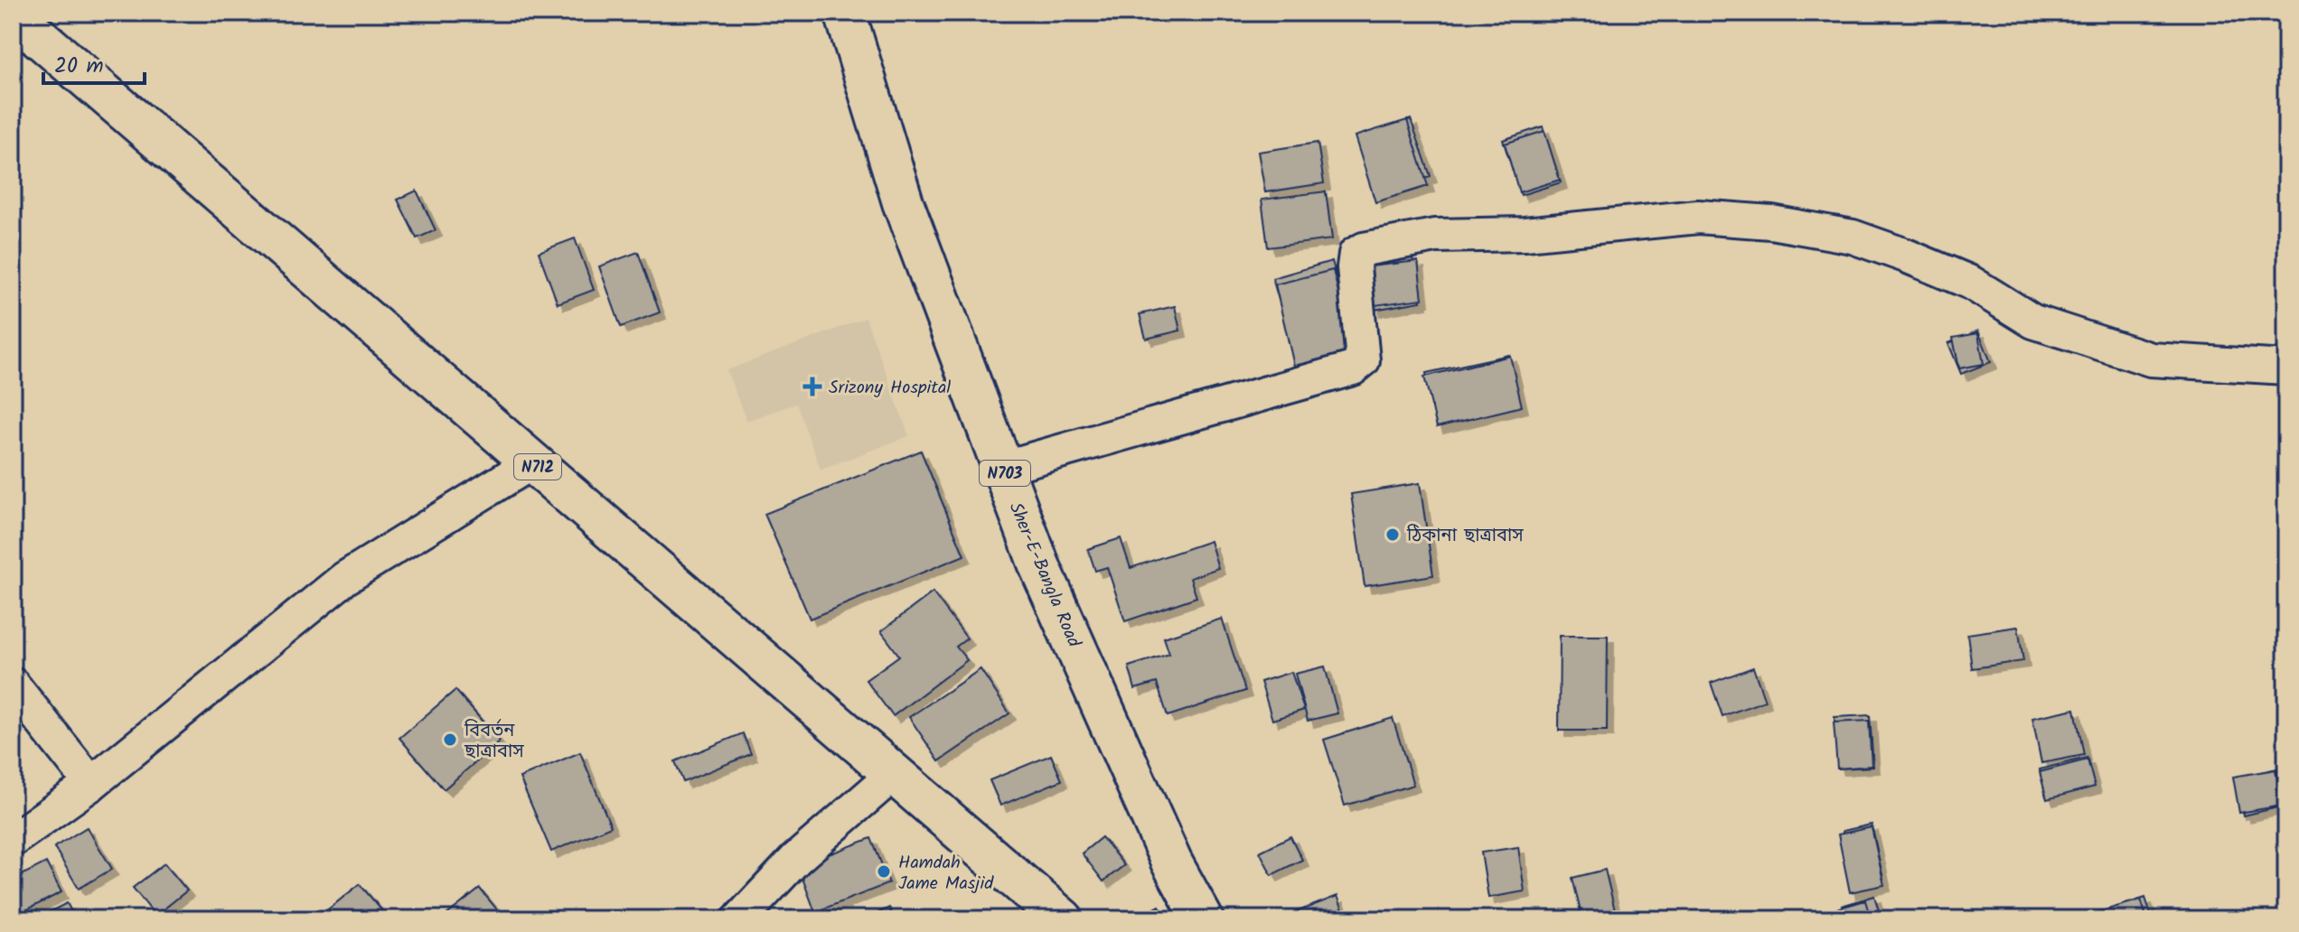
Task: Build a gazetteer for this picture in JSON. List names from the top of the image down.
{
  "streets": {
    "highway": ["N712", "N703", "Sher-E-Bangla Road"]
  },
  "places": {
    "health": ["Srizony Hospital"],
    "other": ["ঠিকানা ছাত্রাবাস", "বিবর্তন ছাত্রাবাস", "Hamdah Jame Masjid"]
  },
  "scale_bar": "20 m"
}
